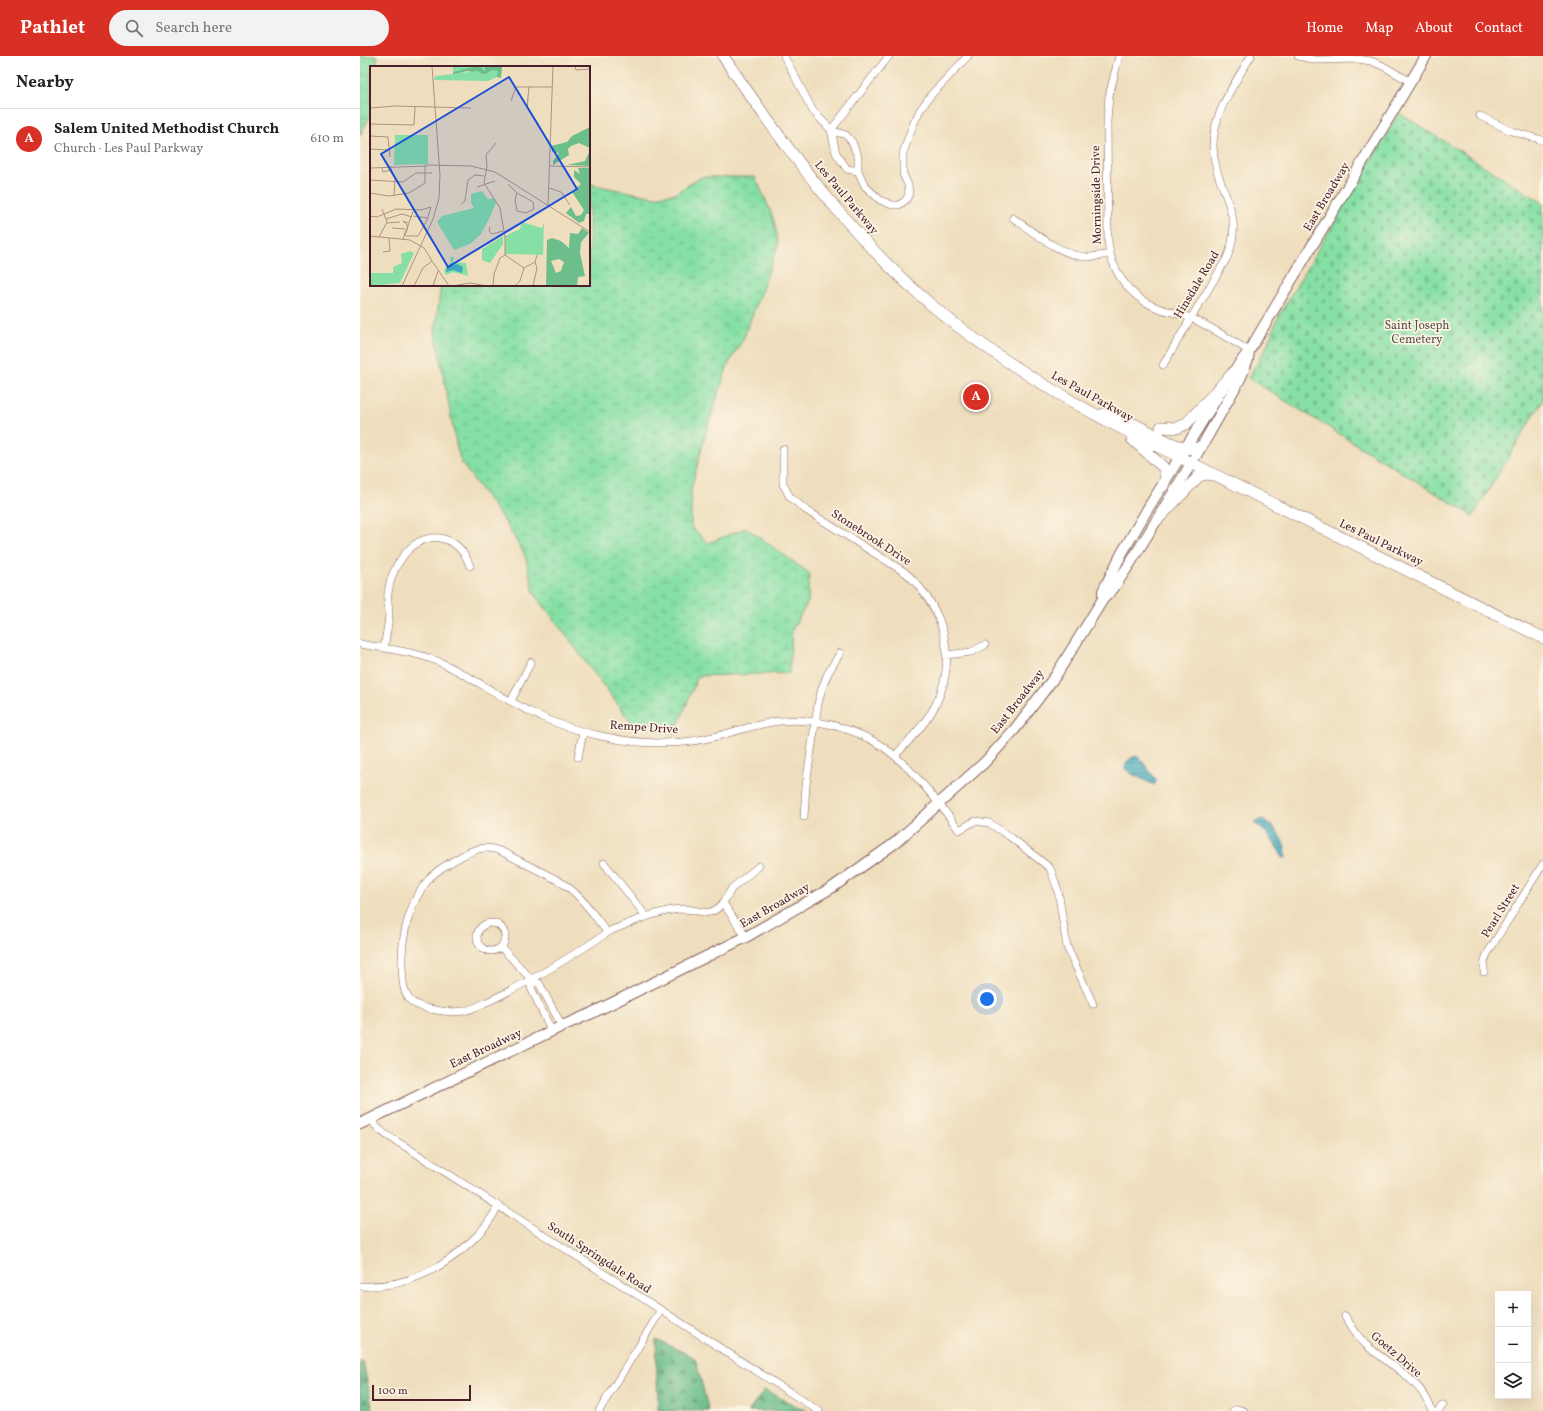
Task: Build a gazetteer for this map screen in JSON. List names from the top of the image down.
{
  "streets": {
    "main road": ["East Broadway", "Les Paul Parkway"],
    "street": [
      "Morningside Drive",
      "Hinsdale Road",
      "Stonebrook Drive",
      "Rempe Drive",
      "Pearl Street",
      "South Springdale Road",
      "Goetz Drive"
    ]
  },
  "crossings": [
    ["Morningside Drive", "East Broadway"],
    ["Morningside Drive", "Hinsdale Road"],
    ["East Broadway", "Les Paul Parkway"],
    ["East Broadway", "Rempe Drive"],
    ["East Broadway", "South Springdale Road"],
    ["Stonebrook Drive", "Rempe Drive"]
  ],
  "parks": ["Saint Joseph Cemetery"],
  "scale_bar": "100 m",
  "page": {
    "header": "Pathlet",
    "search": "Search here",
    "nav": [
      "Home",
      "Map",
      "About",
      "Contact"
    ],
    "heading": "Nearby",
    "list": [
      {
        "mark": "A",
        "name": "Salem United Methodist Church",
        "note": "Church · Les Paul Parkway",
        "value": "610 m"
      }
    ],
    "pins": "A",
    "map_buttons": ["+", "−"],
    "scale": "100 m"
  }
}
